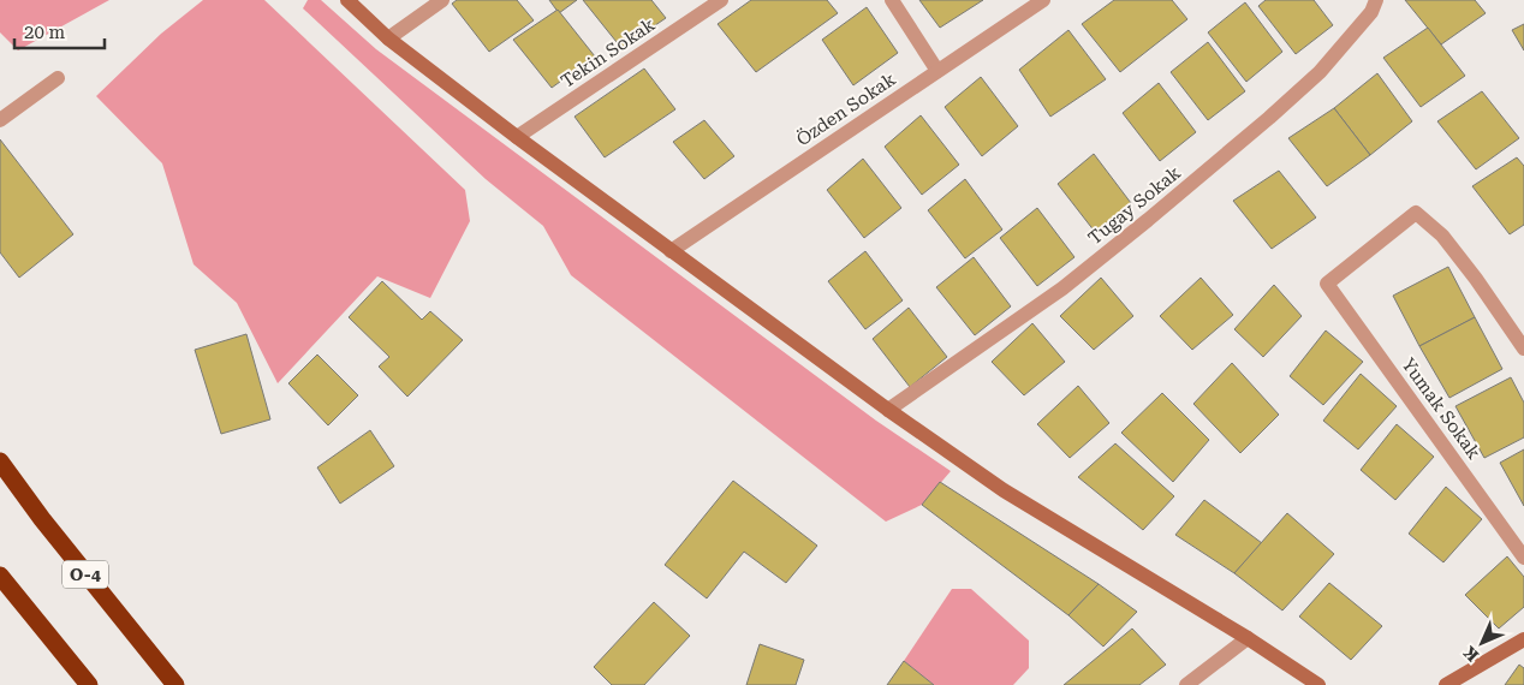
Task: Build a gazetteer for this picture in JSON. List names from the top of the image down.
{
  "streets": {
    "highway": ["O-4"],
    "street": [
      "Tekin Sokak",
      "Özden Sokak",
      "Tugay Sokak",
      "Yumak Sokak"
    ]
  },
  "scale_bar": "20 m",
  "north": "bottom left"
}
